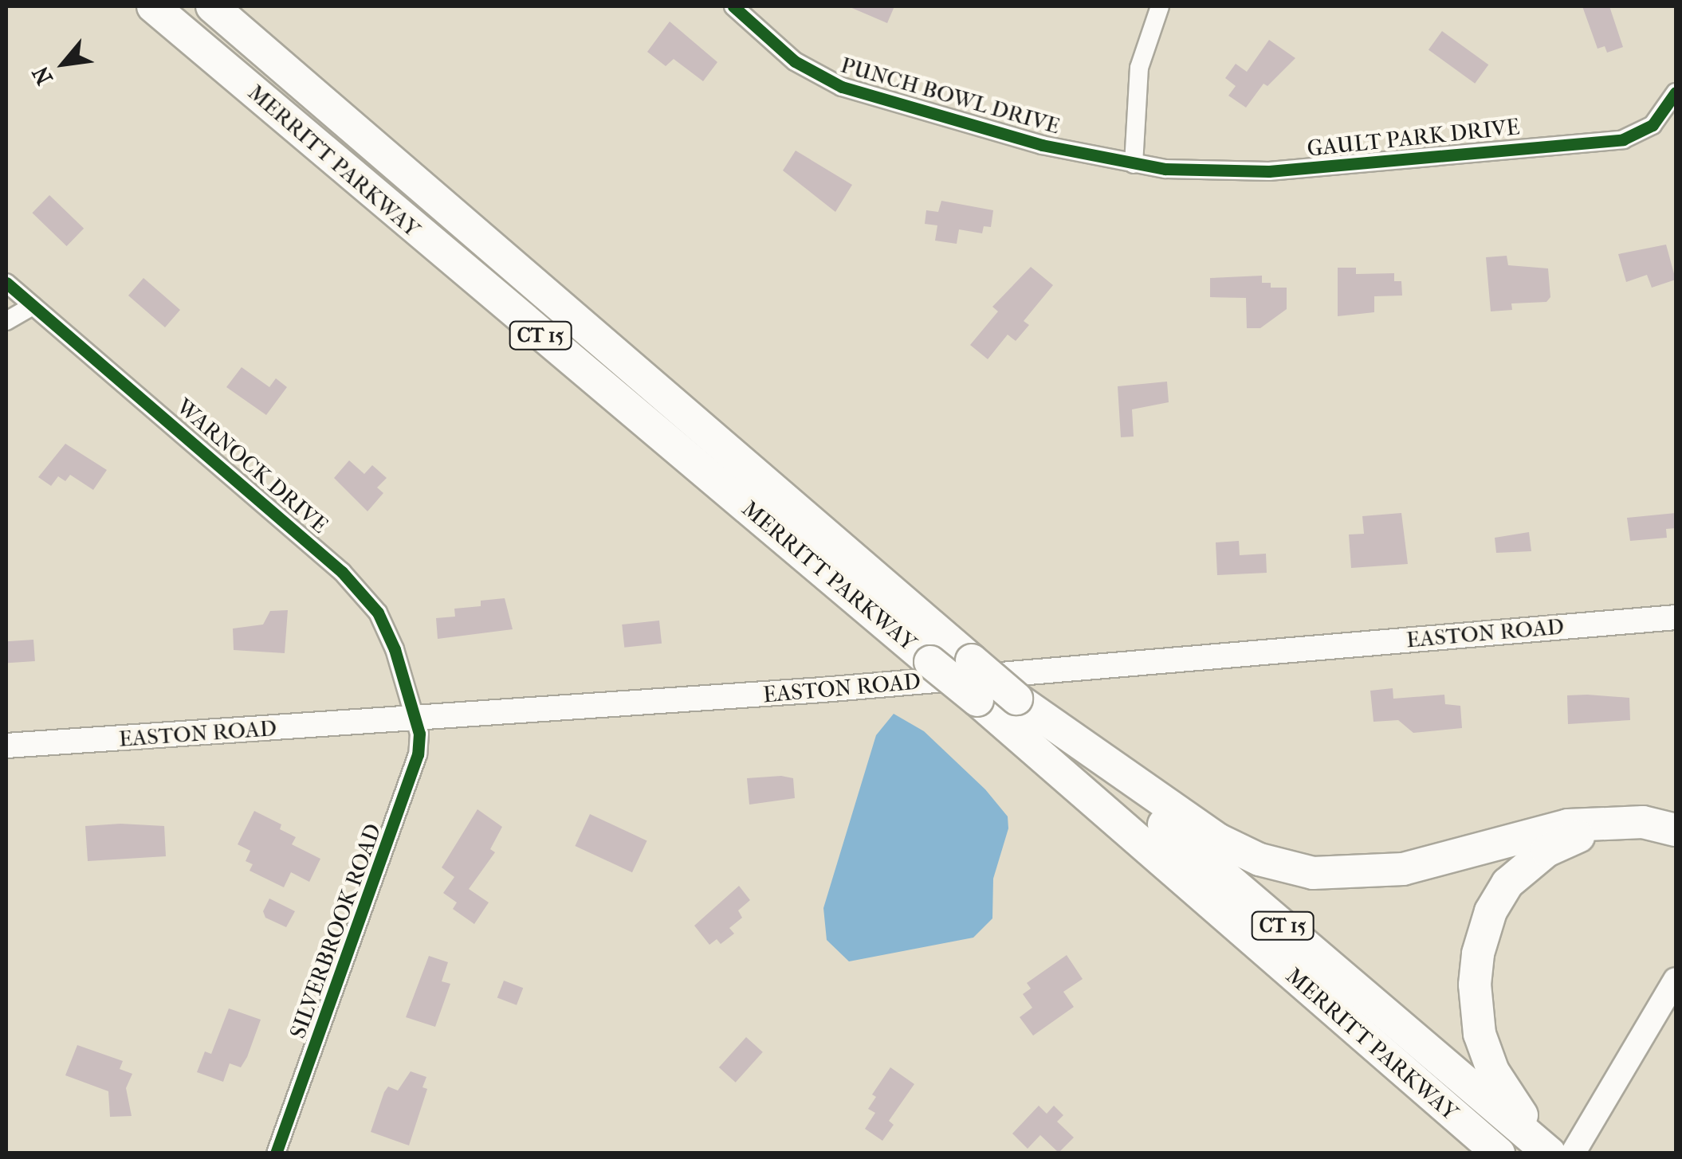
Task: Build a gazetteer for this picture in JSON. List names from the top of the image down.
{
  "streets": {
    "highway": ["MERRITT PARKWAY", "CT 15"],
    "main road": ["EASTON ROAD"],
    "street": [
      "PUNCH BOWL DRIVE",
      "GAULT PARK DRIVE",
      "WARNOCK DRIVE",
      "SILVERBROOK ROAD"
    ]
  },
  "crossings": [
    ["PUNCH BOWL DRIVE", "GAULT PARK DRIVE"],
    ["WARNOCK DRIVE", "EASTON ROAD"],
    ["WARNOCK DRIVE", "SILVERBROOK ROAD"],
    ["EASTON ROAD", "SILVERBROOK ROAD"]
  ],
  "north": "bottom left"
}
